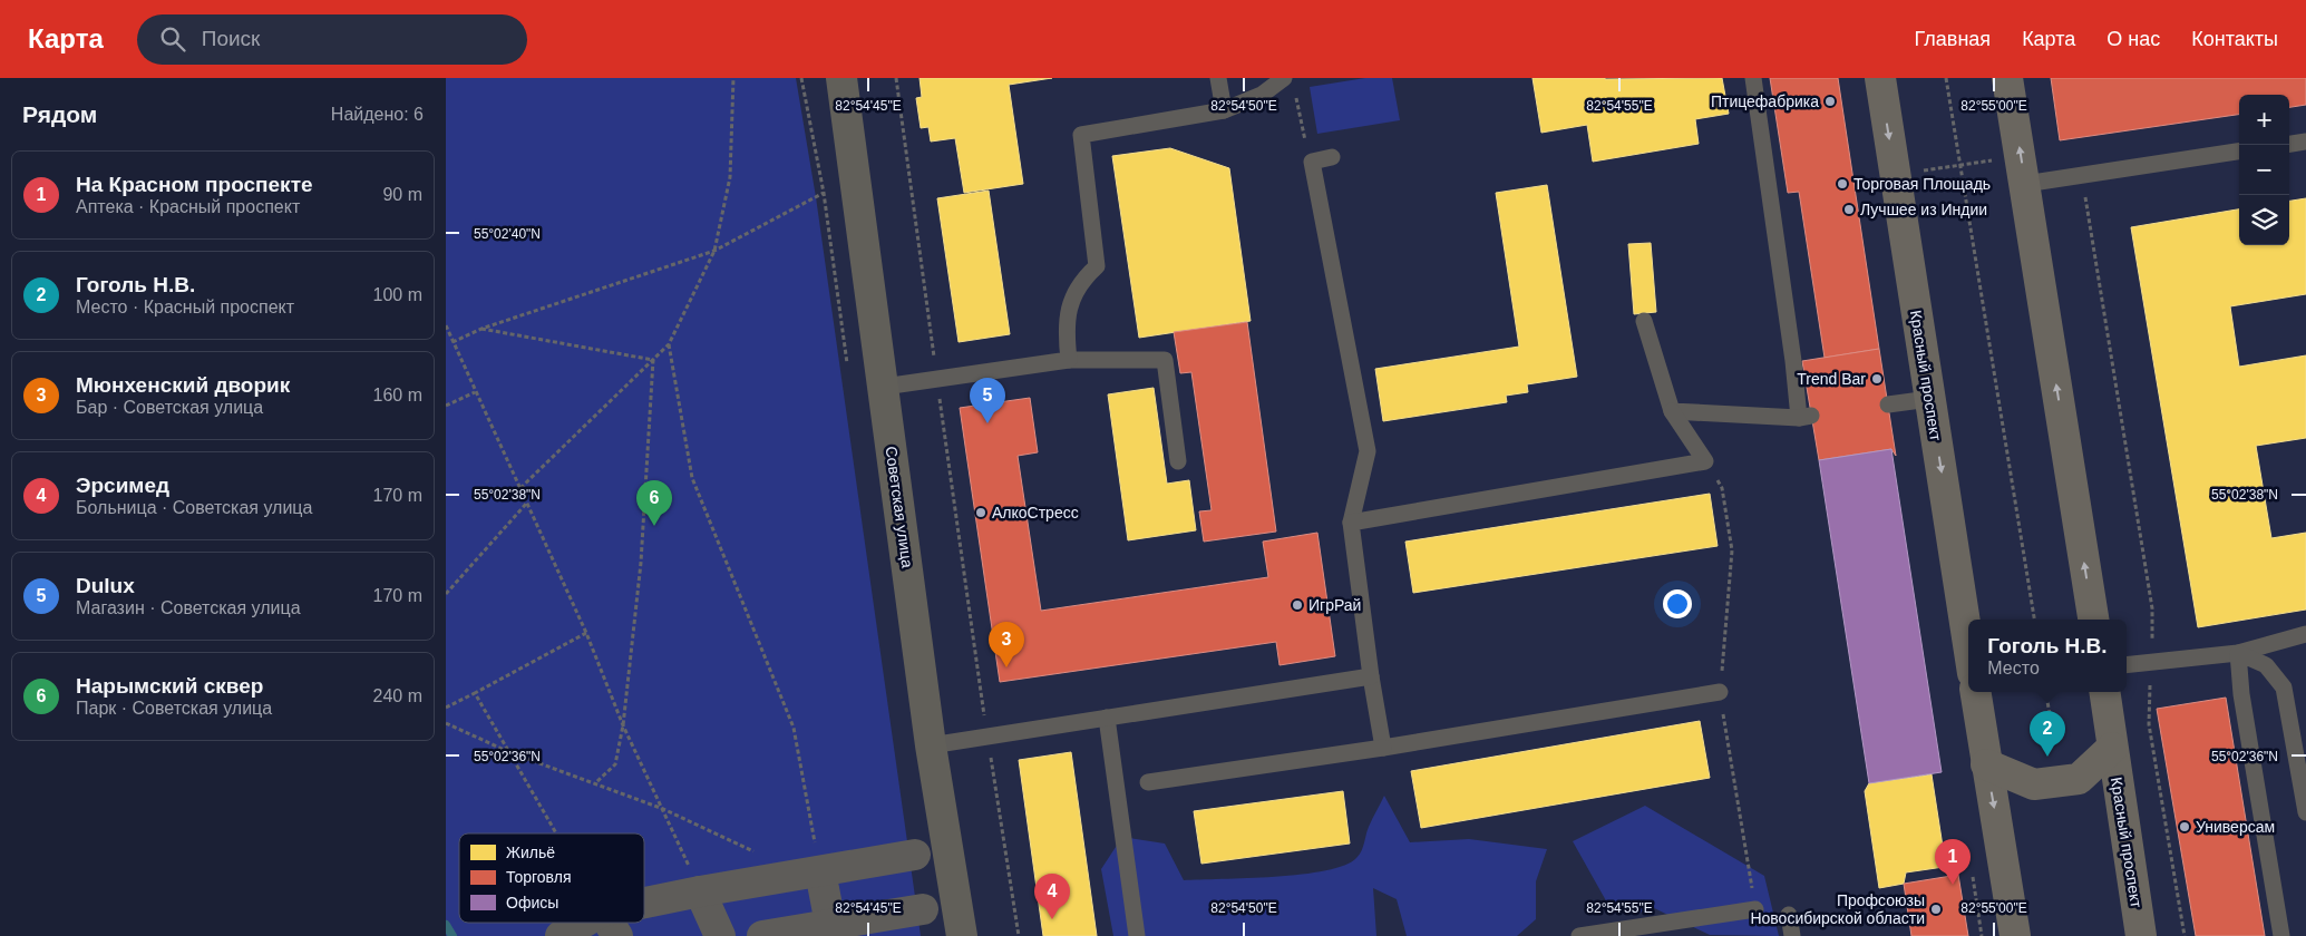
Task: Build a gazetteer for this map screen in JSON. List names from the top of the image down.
{
  "streets": {
    "main road": ["Красный проспект"],
    "street": ["Советская улица"]
  },
  "places": [
    "Птицефабрика",
    "Торговая Площадь",
    "Лучшее из Индии",
    "Trend Bar",
    "АлкоСтресс",
    "ИгрРай",
    "Универсам",
    "Профсоюзы Новосибирской области"
  ],
  "legend": ["Жильё", "Торговля", "Офисы"],
  "page": {
    "header": "Карта",
    "search": "Поиск",
    "nav": [
      "Главная",
      "Карта",
      "О нас",
      "Контакты"
    ],
    "heading": ["Рядом", "Найдено: 6"],
    "map_buttons": ["+", "−"],
    "list": [
      {
        "mark": "1",
        "name": "На Красном проспекте",
        "note": "Аптека · Красный проспект",
        "value": "90 m"
      },
      {
        "mark": "2",
        "name": "Гоголь Н.В.",
        "note": "Место · Красный проспект",
        "value": "100 m"
      },
      {
        "mark": "3",
        "name": "Мюнхенский дворик",
        "note": "Бар · Советская улица",
        "value": "160 m"
      },
      {
        "mark": "4",
        "name": "Эрсимед",
        "note": "Больница · Советская улица",
        "value": "170 m"
      },
      {
        "mark": "5",
        "name": "Dulux",
        "note": "Магазин · Советская улица",
        "value": "170 m"
      },
      {
        "mark": "6",
        "name": "Нарымский сквер",
        "note": "Парк · Советская улица",
        "value": "240 m"
      }
    ],
    "pins": [
      "5",
      "6",
      "3",
      "2",
      "1",
      "4"
    ],
    "popup": ["Гоголь Н.В.", "Место"]
  },
  "coordinates": [
    "82°54'45\"E",
    "82°54'50\"E",
    "82°54'55\"E",
    "82°55'00\"E",
    "55°02'40\"N",
    "55°02'38\"N",
    "55°02'36\"N"
  ]
}
